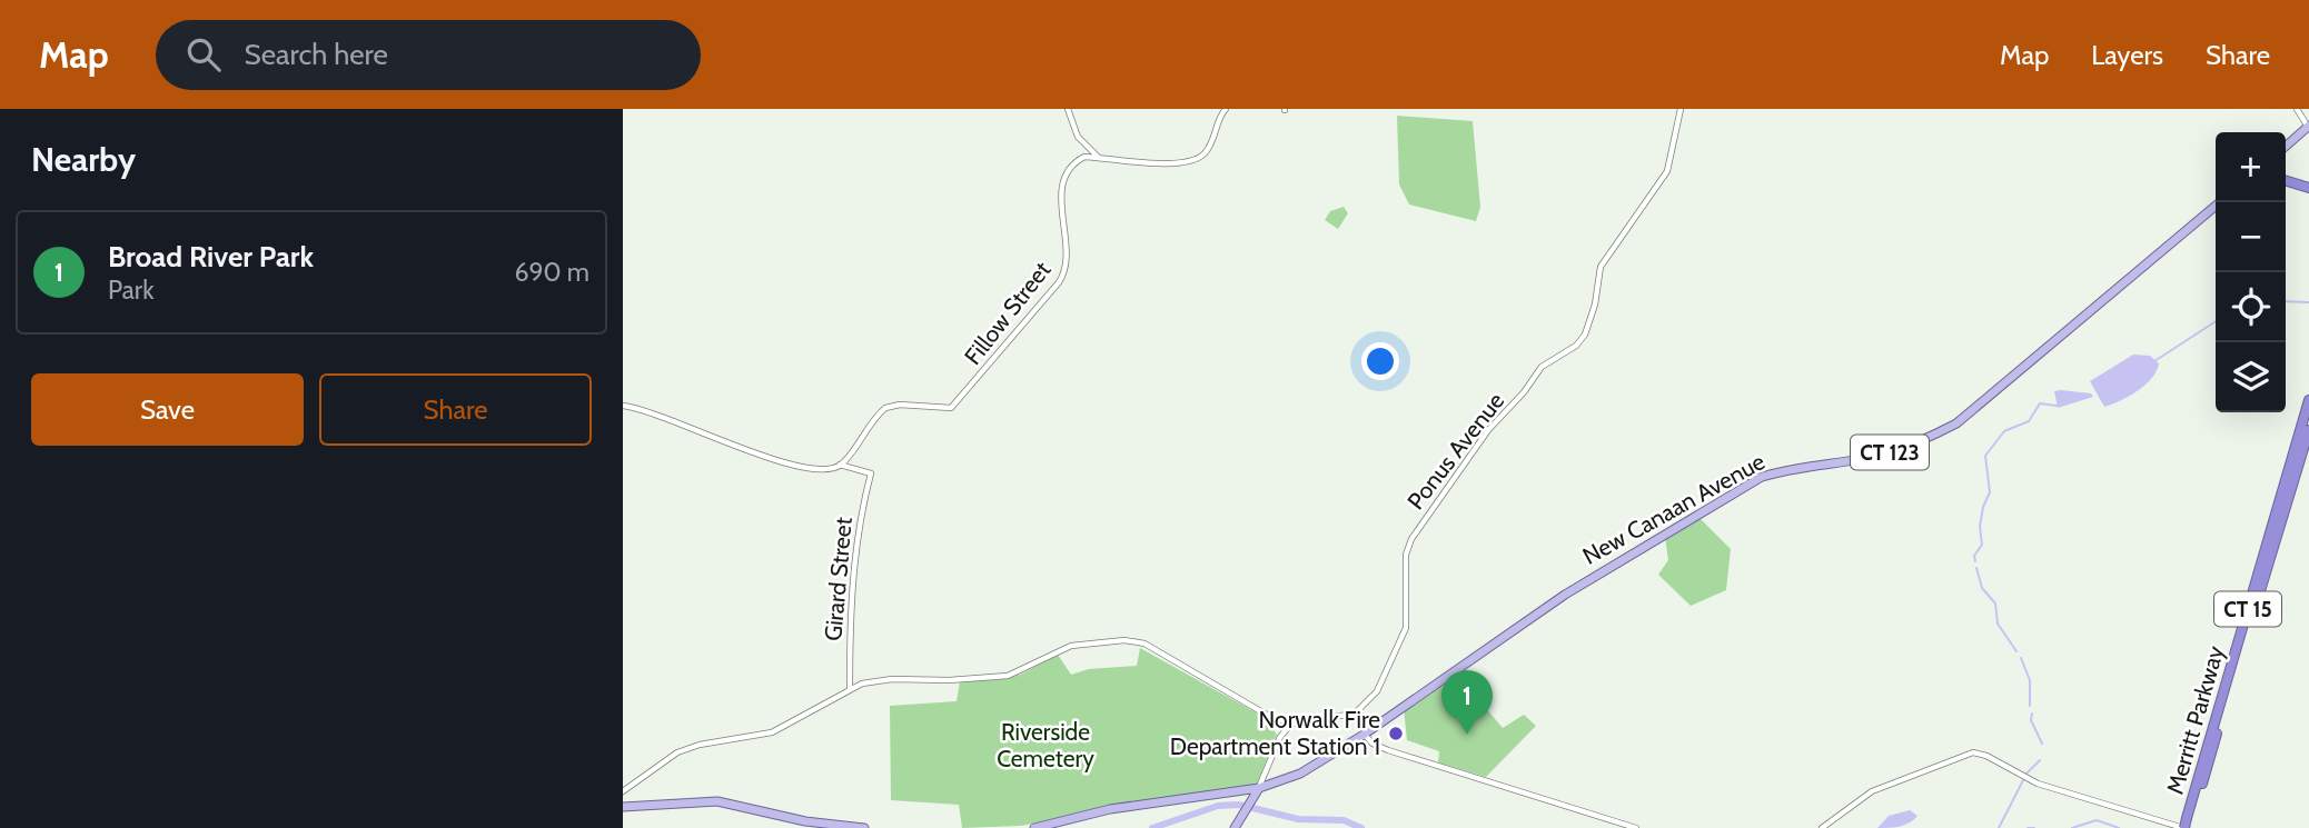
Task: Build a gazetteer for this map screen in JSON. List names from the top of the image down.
{
  "streets": {
    "highway": ["CT 15", "Merritt Parkway"],
    "main road": ["CT 123", "New Canaan Avenue"],
    "street": ["Fillow Street", "Ponus Avenue", "Girard Street"]
  },
  "crossings": [
    ["Fillow Street", "Girard Street"]
  ],
  "parks": ["Riverside Cemetery"],
  "places": ["Norwalk Fire Department Station 1"],
  "page": {
    "header": "Map",
    "search": "Search here",
    "nav": ["Map", "Layers", "Share"],
    "heading": "Nearby",
    "map_buttons": ["+", "−"],
    "list": [
      {
        "mark": "1",
        "name": "Broad River Park",
        "note": "Park",
        "value": "690 m"
      }
    ],
    "buttons": ["Save", "Share"],
    "pins": "1"
  }
}
